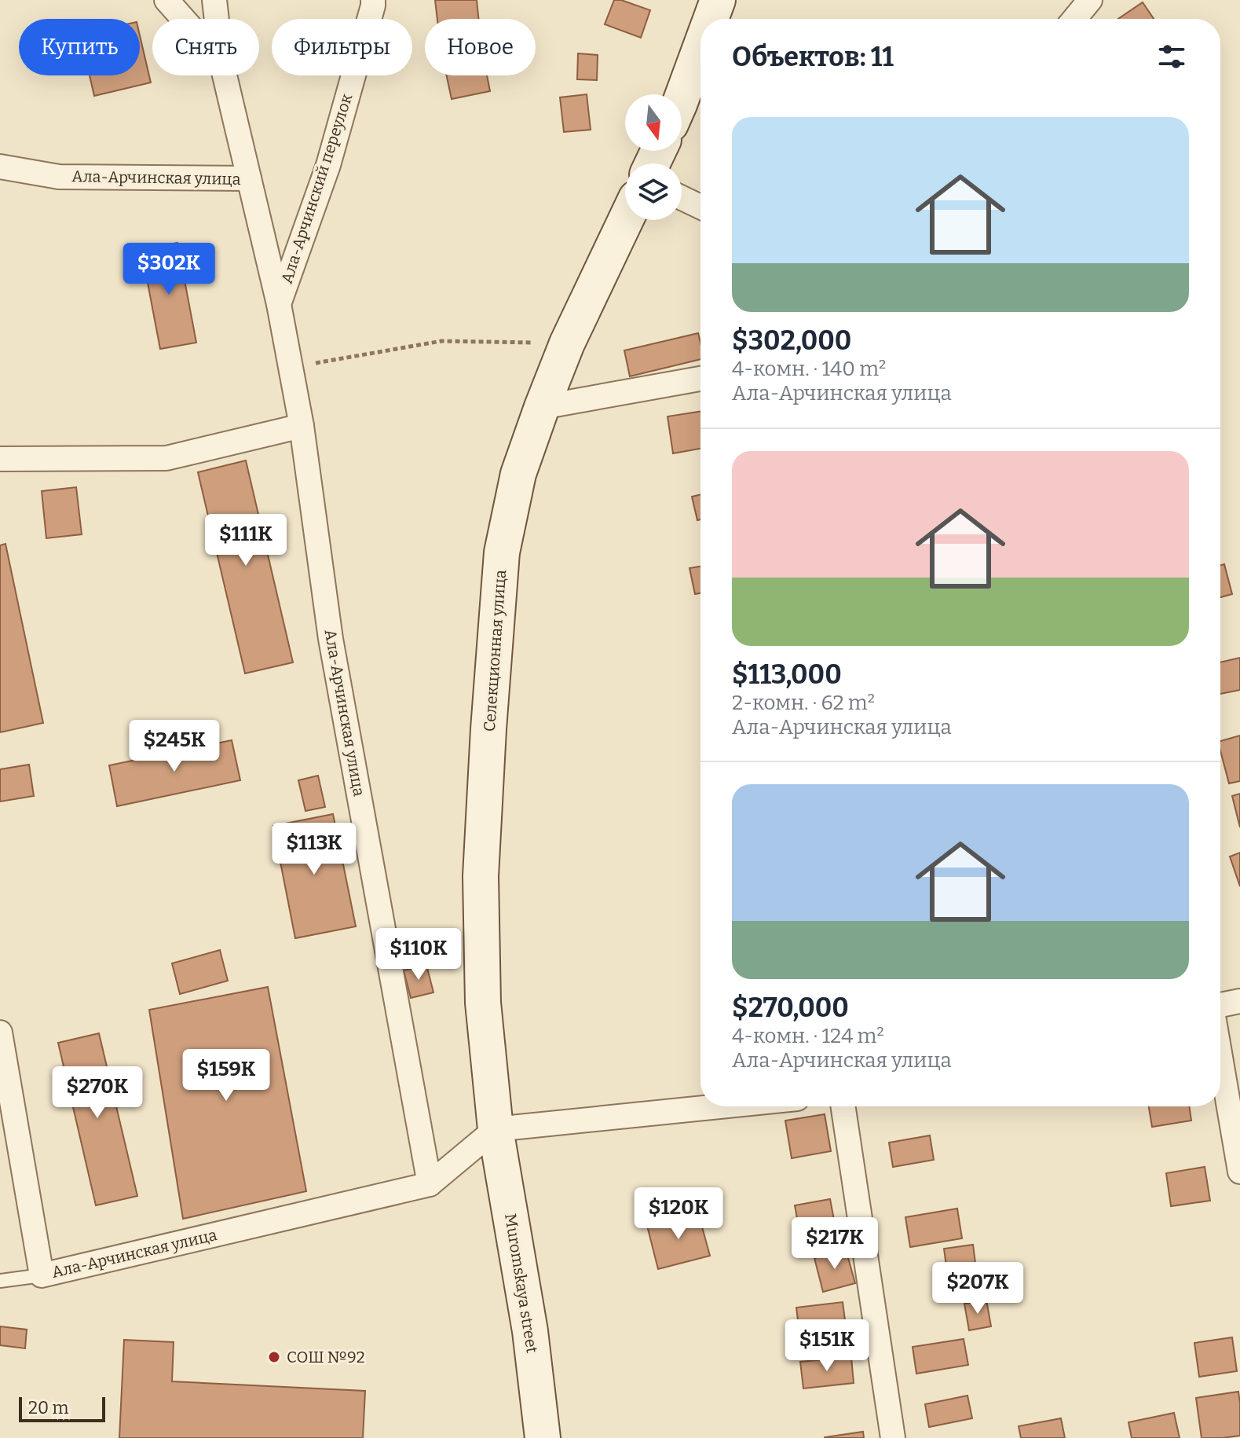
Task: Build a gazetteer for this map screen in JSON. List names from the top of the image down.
{
  "streets": {
    "street": [
      "Ала-Арчинская улица",
      "Ала-Арчинский переулок",
      "Селекционная улица",
      "Muromskaya street"
    ]
  },
  "crossings": [
    ["Ала-Арчинская улица", "Ала-Арчинский переулок"],
    ["Ала-Арчинская улица", "Селекционная улица"],
    ["Ала-Арчинская улица", "Muromskaya street"],
    ["Селекционная улица", "Muromskaya street"]
  ],
  "places": ["СОШ №92"],
  "scale_bar": "20 m",
  "north": "bottom",
  "page": {
    "chip": [
      "Купить",
      "Снять",
      "Фильтры",
      "Новое"
    ],
    "heading": "Объектов: 11",
    "list": [
      {
        "name": "$302,000",
        "note": "4-комн. · 140 m² · Ала-Арчинская улица"
      },
      {
        "name": "$113,000",
        "note": "2-комн. · 62 m² · Ала-Арчинская улица"
      },
      {
        "name": "$270,000",
        "note": "4-комн. · 124 m² · Ала-Арчинская улица"
      }
    ],
    "price": [
      "$302K",
      "$111K",
      "$245K",
      "$113K",
      "$110K",
      "$159K",
      "$270K",
      "$120K",
      "$217K",
      "$207K",
      "$151K"
    ],
    "scale": "20 m"
  }
}
